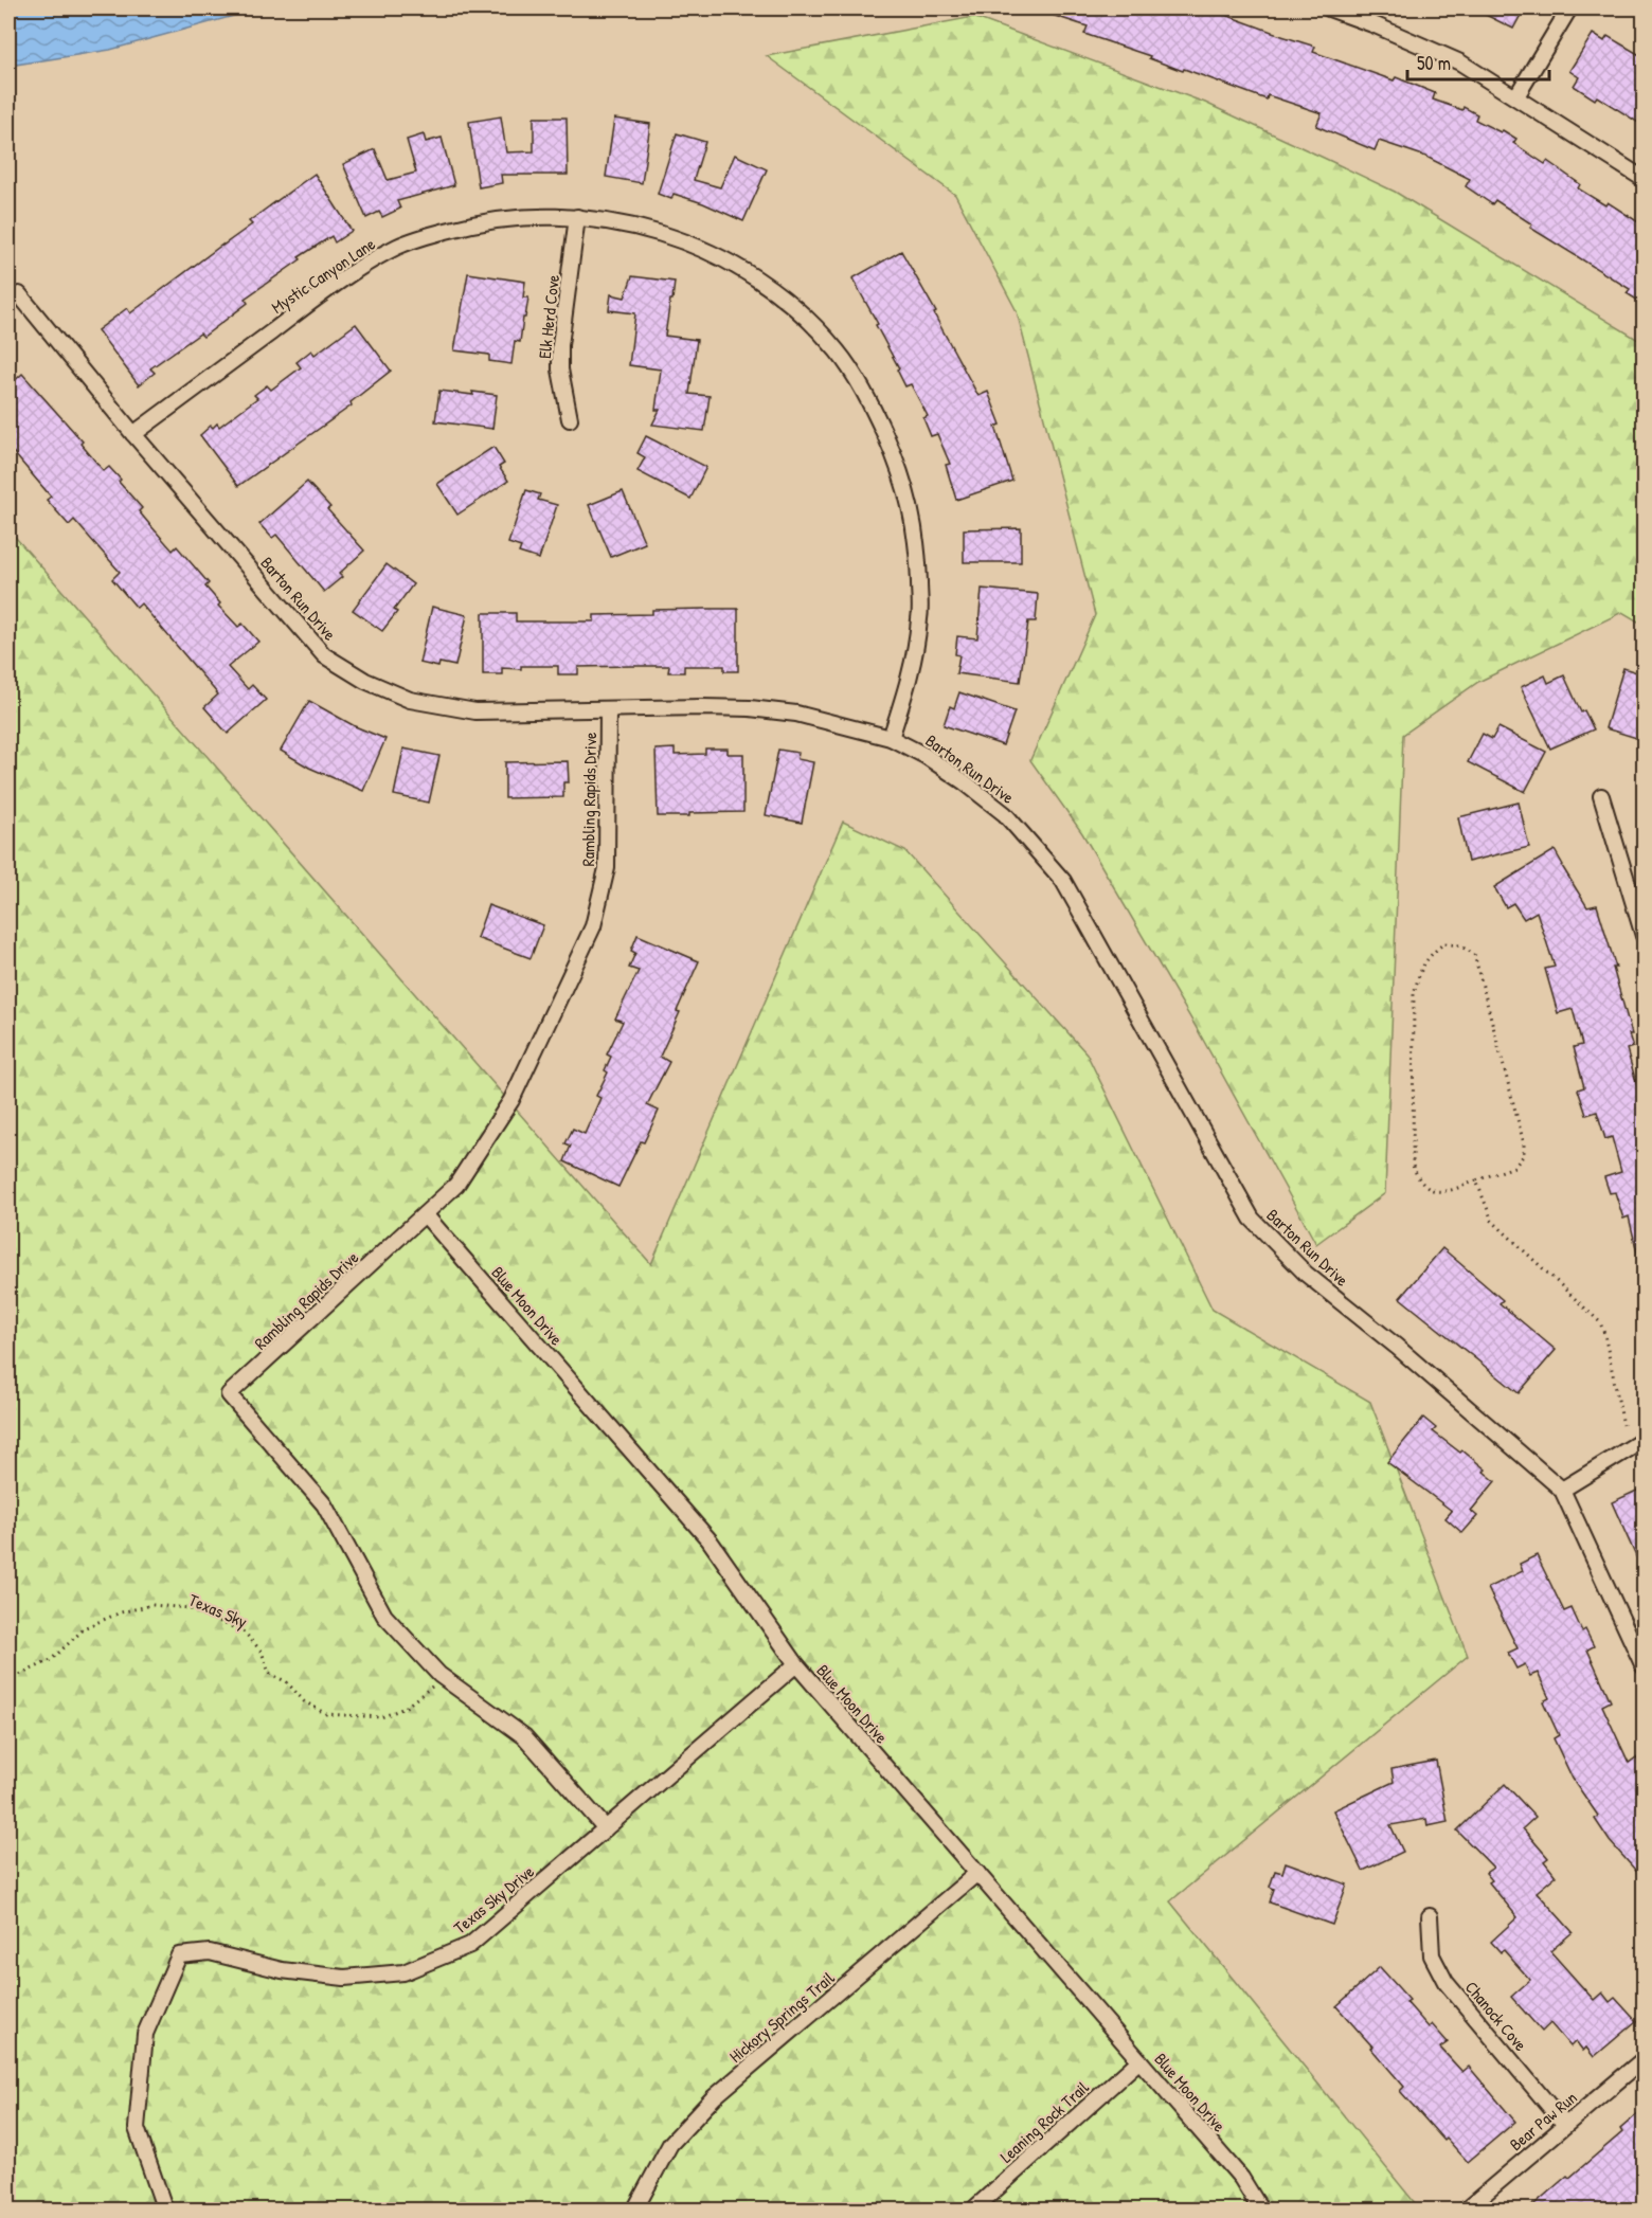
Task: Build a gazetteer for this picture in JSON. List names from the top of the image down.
{
  "streets": {
    "street": [
      "Mystic Canyon Lane",
      "Elk Herd Cove",
      "Barton Run Drive",
      "Rambling Rapids Drive",
      "Blue Moon Drive",
      "Texas Sky Drive",
      "Chanock Cove",
      "Hickory Springs Trail",
      "Bear Paw Run",
      "Leaning Rock Trail"
    ],
    "path": ["Texas Sky"]
  },
  "crossings": [
    ["Mystic Canyon Lane", "Elk Herd Cove"],
    ["Mystic Canyon Lane", "Barton Run Drive"],
    ["Barton Run Drive", "Rambling Rapids Drive"],
    ["Rambling Rapids Drive", "Blue Moon Drive"],
    ["Rambling Rapids Drive", "Texas Sky Drive"],
    ["Blue Moon Drive", "Texas Sky Drive"],
    ["Blue Moon Drive", "Hickory Springs Trail"],
    ["Blue Moon Drive", "Leaning Rock Trail"],
    ["Chanock Cove", "Bear Paw Run"]
  ],
  "scale_bar": "50 m"
}
